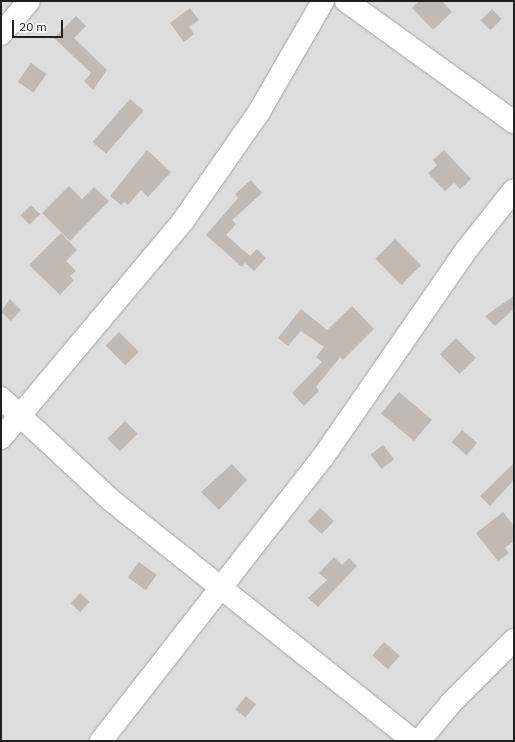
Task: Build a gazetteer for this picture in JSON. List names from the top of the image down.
{
  "scale_bar": "20 m"
}
